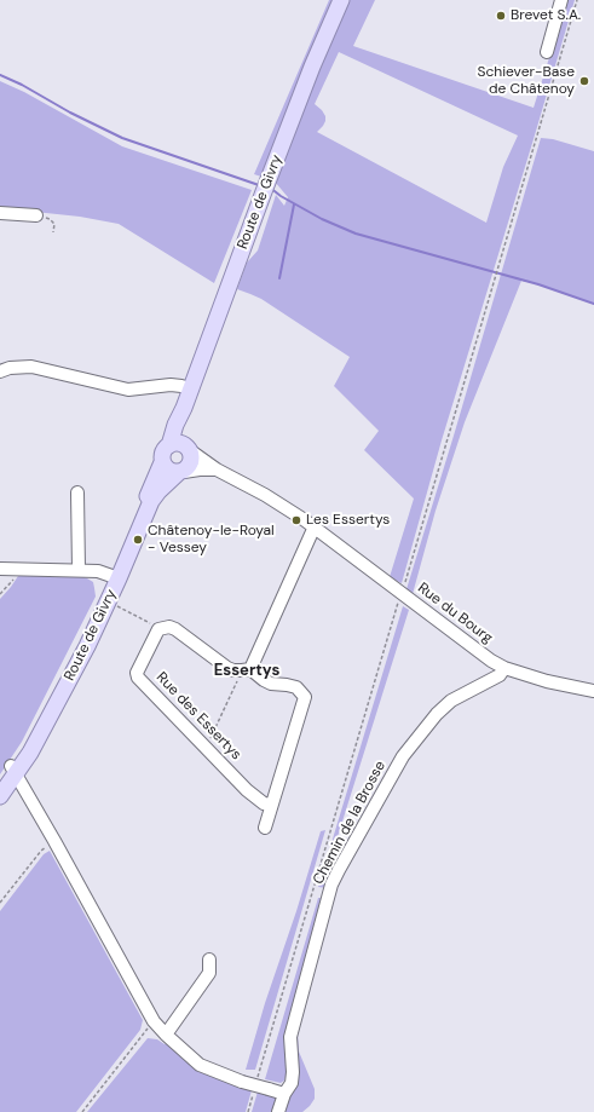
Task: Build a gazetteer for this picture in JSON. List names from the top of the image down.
{
  "streets": {
    "main road": ["Route de Givry"],
    "street": ["Rue du Bourg", "Rue des Essertys", "Chemin de la Brosse"]
  },
  "crossings": [
    ["Route de Givry", "Rue du Bourg"],
    ["Rue du Bourg", "Chemin de la Brosse"]
  ],
  "districts": ["Essertys"],
  "places": [
    "Brevet S.A.",
    "Schiever-Base de Châtenoy",
    "Les Essertys",
    "Châtenoy-le-Royal - Vessey"
  ]
}
